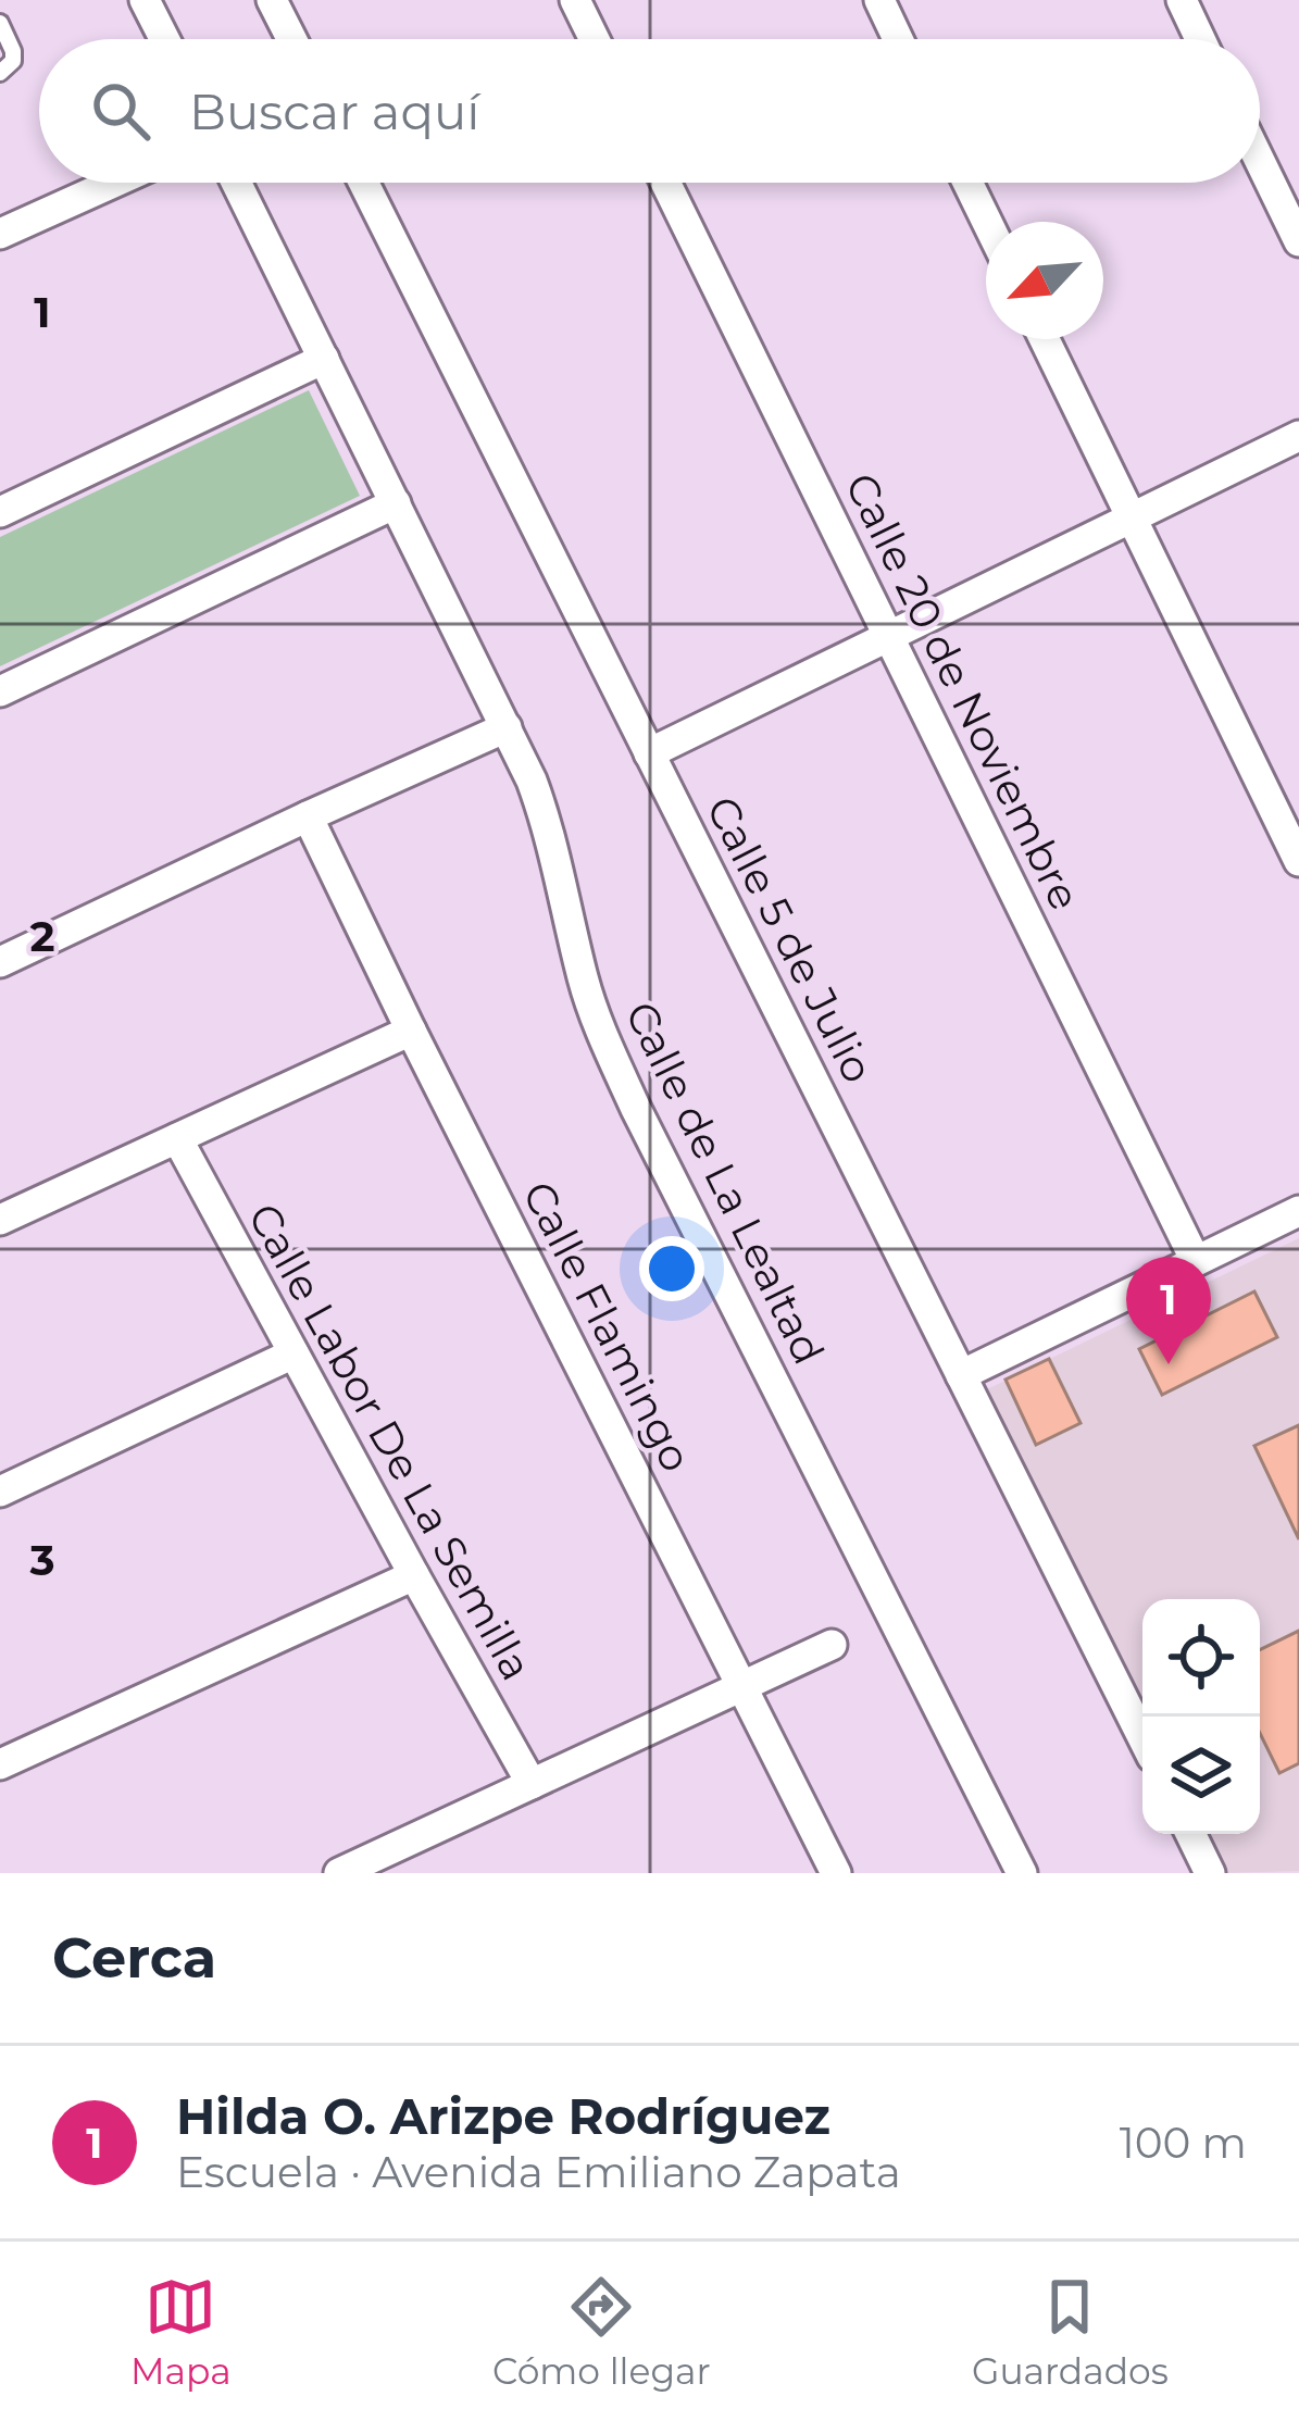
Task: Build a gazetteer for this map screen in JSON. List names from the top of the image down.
{
  "streets": {
    "street": [
      "Calle 20 de Noviembre",
      "Calle 5 de Julio",
      "Calle de La Lealtad",
      "Calle Flamingo",
      "Calle Labor De La Semilla"
    ]
  },
  "north": "bottom left",
  "page": {
    "search": "Buscar aquí",
    "pins": "1",
    "heading": "Cerca",
    "list": [
      {
        "mark": "1",
        "name": "Hilda O. Arizpe Rodríguez",
        "note": "Escuela · Avenida Emiliano Zapata",
        "value": "100 m"
      }
    ],
    "nav": ["Mapa", "Cómo llegar", "Guardados"]
  },
  "grid": {
    "rows": ["1", "2", "3"]
  }
}
